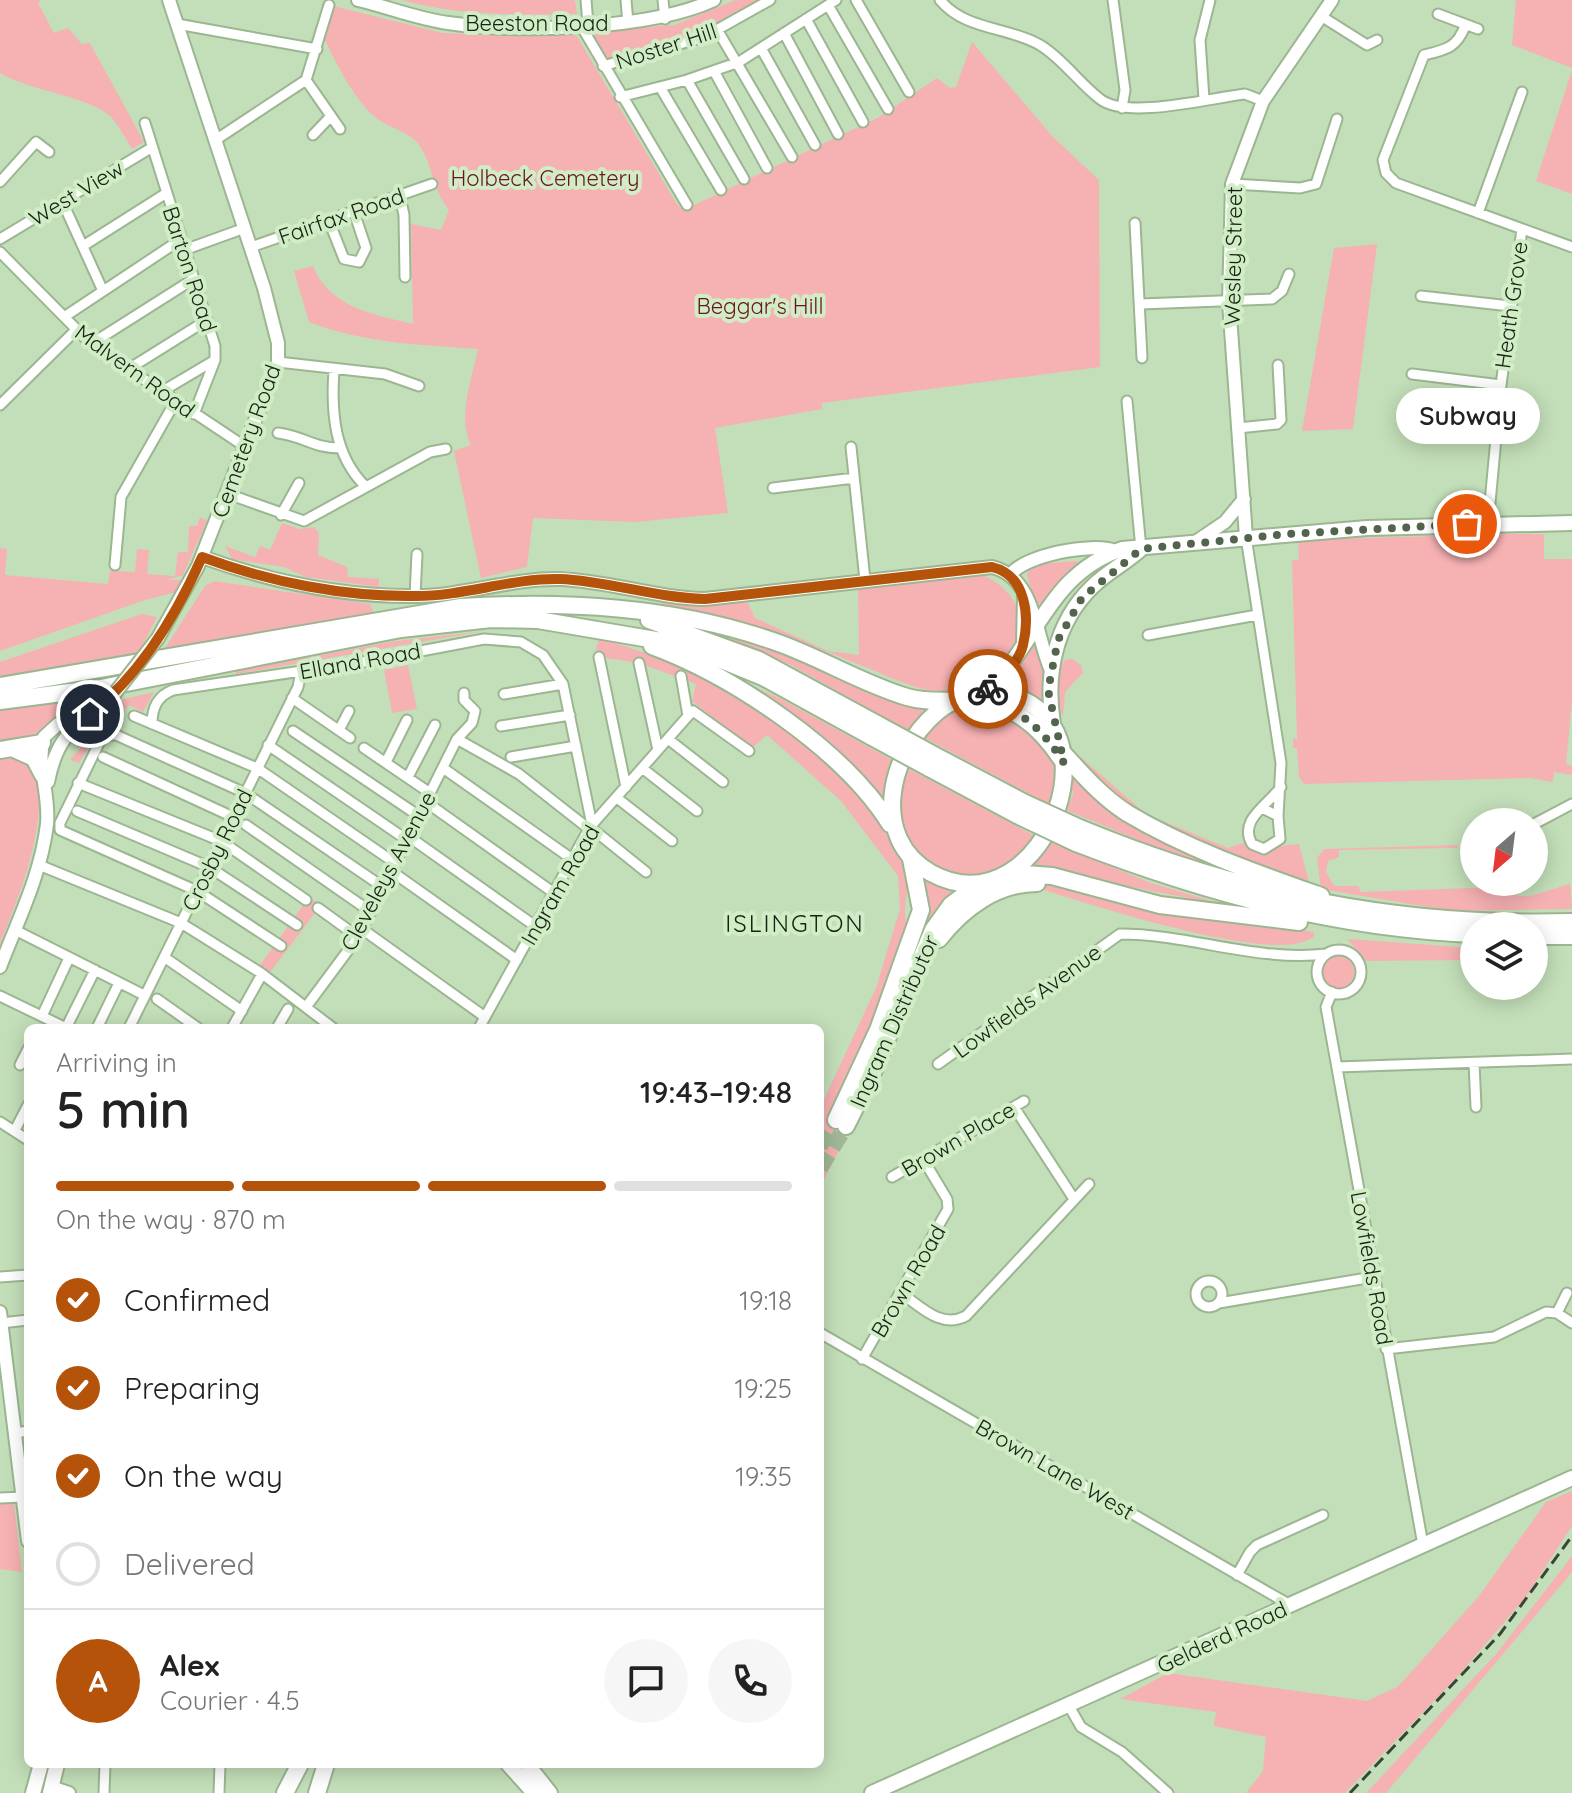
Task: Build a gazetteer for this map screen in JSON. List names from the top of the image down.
{
  "streets": {
    "highway": ["Ingram Distributor"],
    "main road": ["Gelderd Road"],
    "street": [
      "Beeston Road",
      "Noster Hill",
      "West View",
      "Fairfax Road",
      "Wesley Street",
      "Barton Road",
      "Heath Grove",
      "Malvern Road",
      "Cemetery Road",
      "Elland Road",
      "Crosby Road",
      "Cleveleys Avenue",
      "Ingram Road",
      "Lowfields Avenue",
      "Brown Place",
      "Lowfields Road",
      "Brown Road",
      "Brown Lane West"
    ]
  },
  "crossings": [
    ["West View", "Barton Road"],
    ["Fairfax Road", "Cemetery Road"],
    ["Barton Road", "Malvern Road"],
    ["Malvern Road", "Cemetery Road"],
    ["Elland Road", "Crosby Road"],
    ["Lowfields Avenue", "Lowfields Road"],
    ["Brown Place", "Brown Road"],
    ["Lowfields Road", "Gelderd Road"],
    ["Brown Road", "Brown Lane West"],
    ["Brown Lane West", "Gelderd Road"]
  ],
  "districts": ["ISLINGTON"],
  "parks": ["Holbeck Cemetery", "Beggar's Hill"],
  "places": ["Subway"],
  "north": "bottom left",
  "page": {
    "bubble": "Subway",
    "heading": ["5 min", "Arriving in", "19:43–19:48"],
    "panel": ["Alex", "Courier · 4.5"],
    "bar": "On the way · 870 m",
    "list": [
      ["Confirmed", "19:18"],
      ["Preparing", "19:25"],
      ["On the way", "19:35"],
      "Delivered"
    ],
    "round": "A"
  }
}
